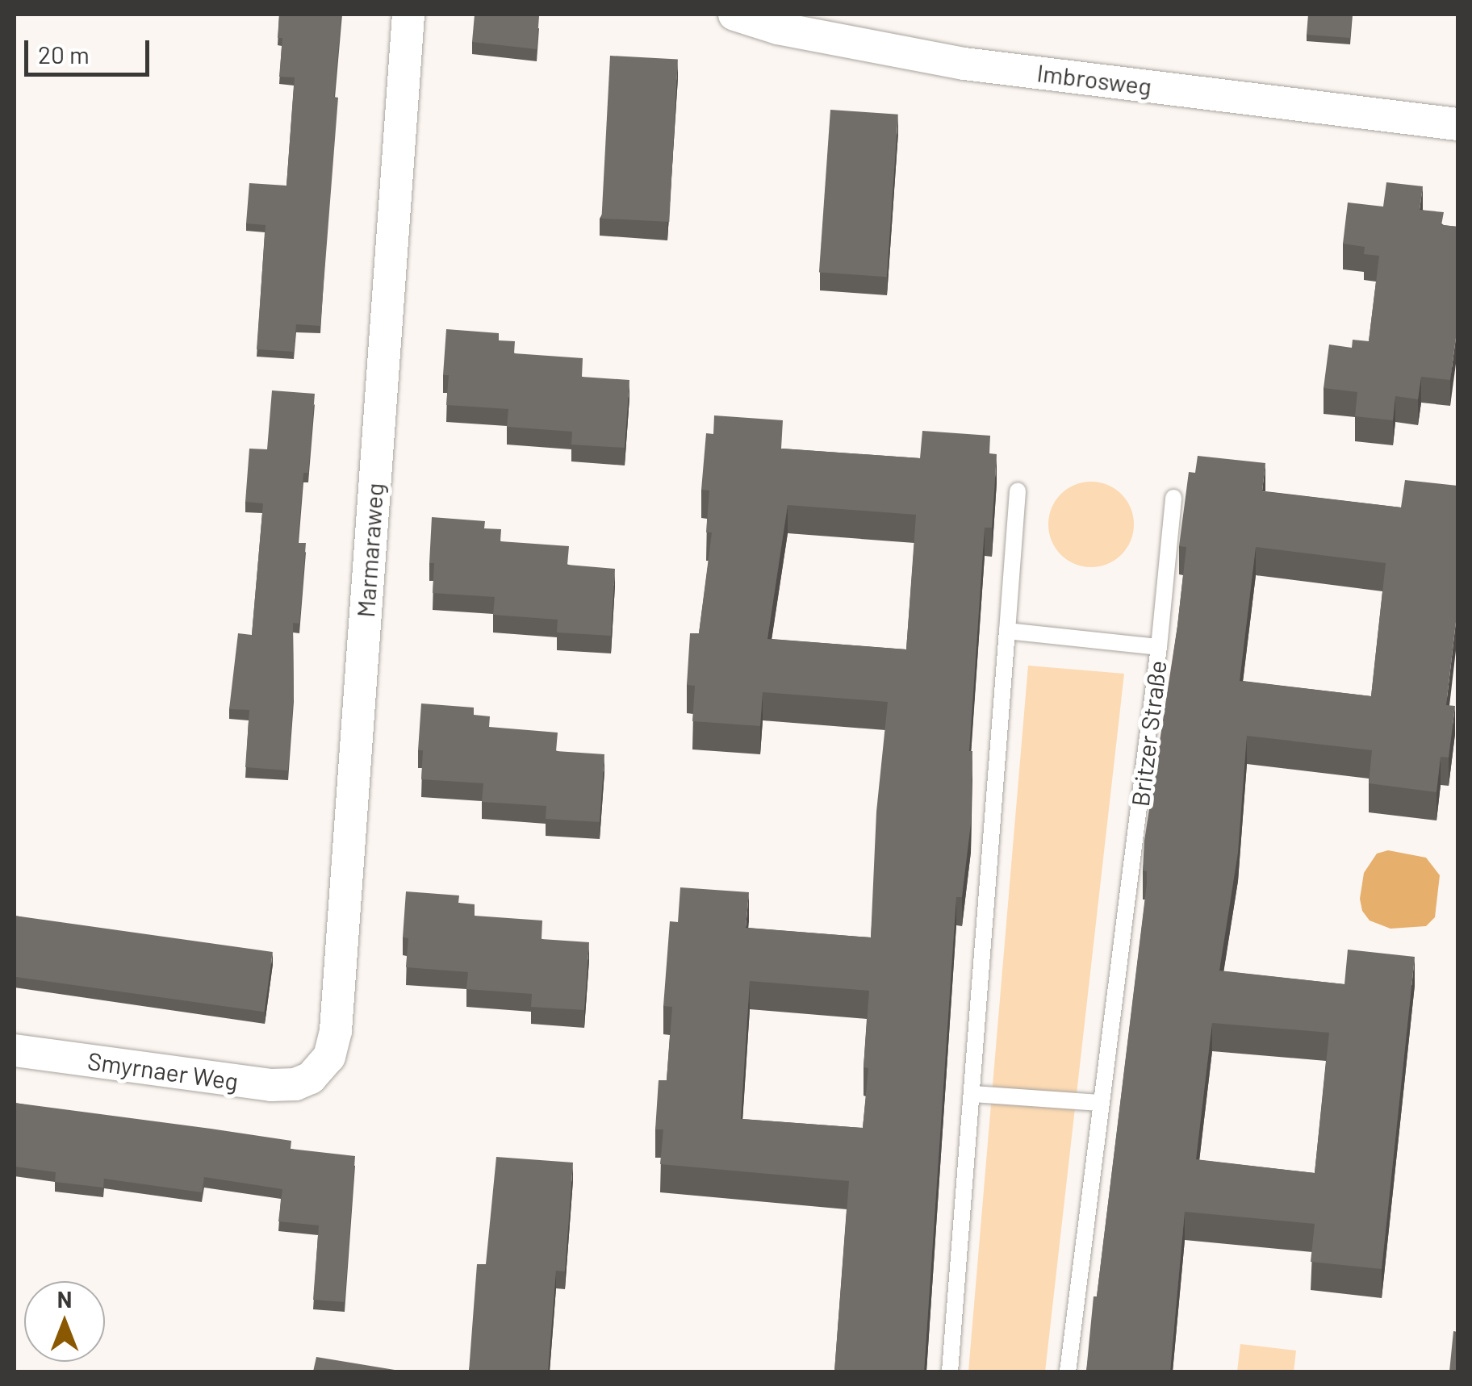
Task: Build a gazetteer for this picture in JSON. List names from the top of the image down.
{
  "streets": {
    "street": ["Imbrosweg", "Marmaraweg", "Smyrnaer Weg"],
    "lane": ["Britzer Straße"]
  },
  "crossings": [
    ["Marmaraweg", "Smyrnaer Weg"]
  ],
  "scale_bar": "20 m",
  "north": "top"
}
